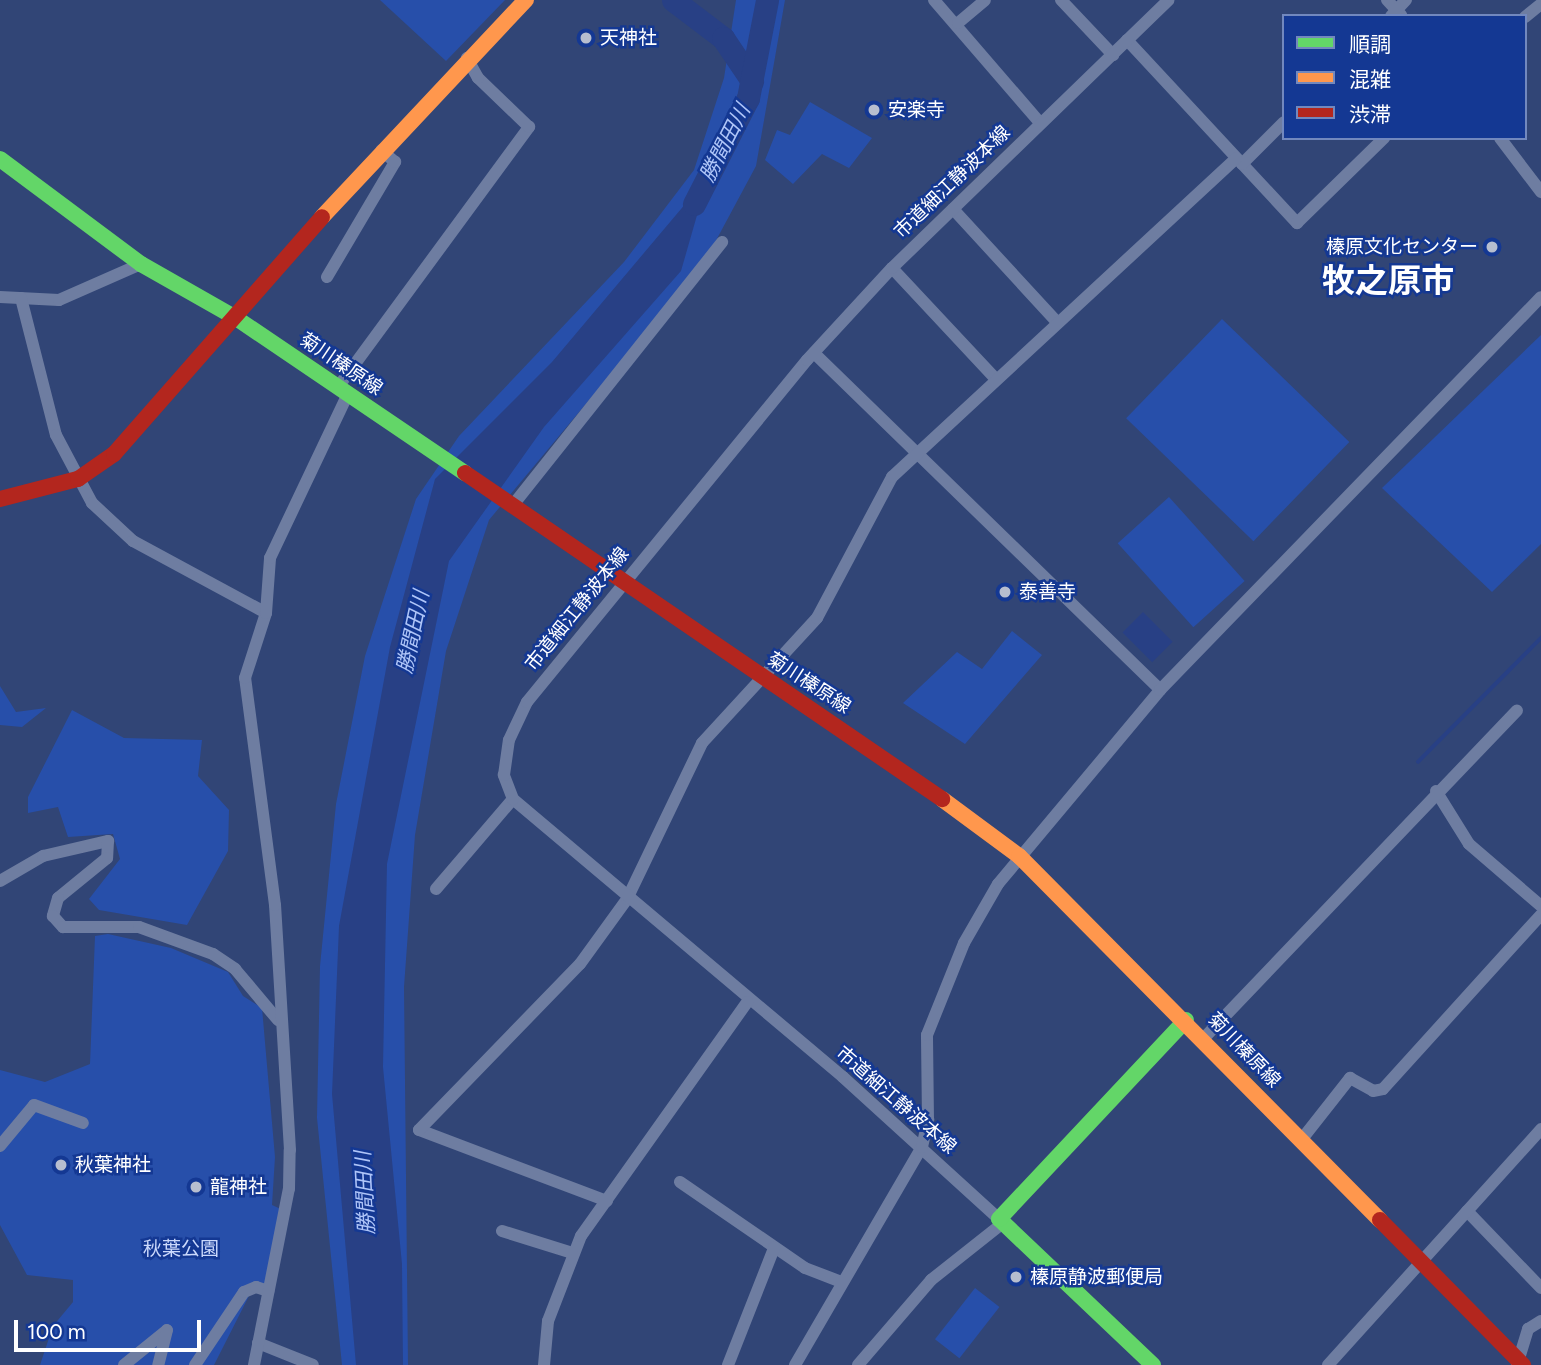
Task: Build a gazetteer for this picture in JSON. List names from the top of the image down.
{
  "streets": {
    "main road": ["菊川榛原線"],
    "street": ["市道細江静波本線"]
  },
  "crossings": [
    ["市道細江静波本線", "菊川榛原線"]
  ],
  "districts": ["牧之原市"],
  "water": ["勝間田川"],
  "parks": ["秋葉公園"],
  "places": [
    "天神社",
    "安楽寺",
    "榛原文化センター",
    "泰善寺",
    "秋葉神社",
    "龍神社",
    "榛原静波郵便局"
  ],
  "legend": ["順調", "混雑", "渋滞"],
  "scale_bar": "100 m"
}
